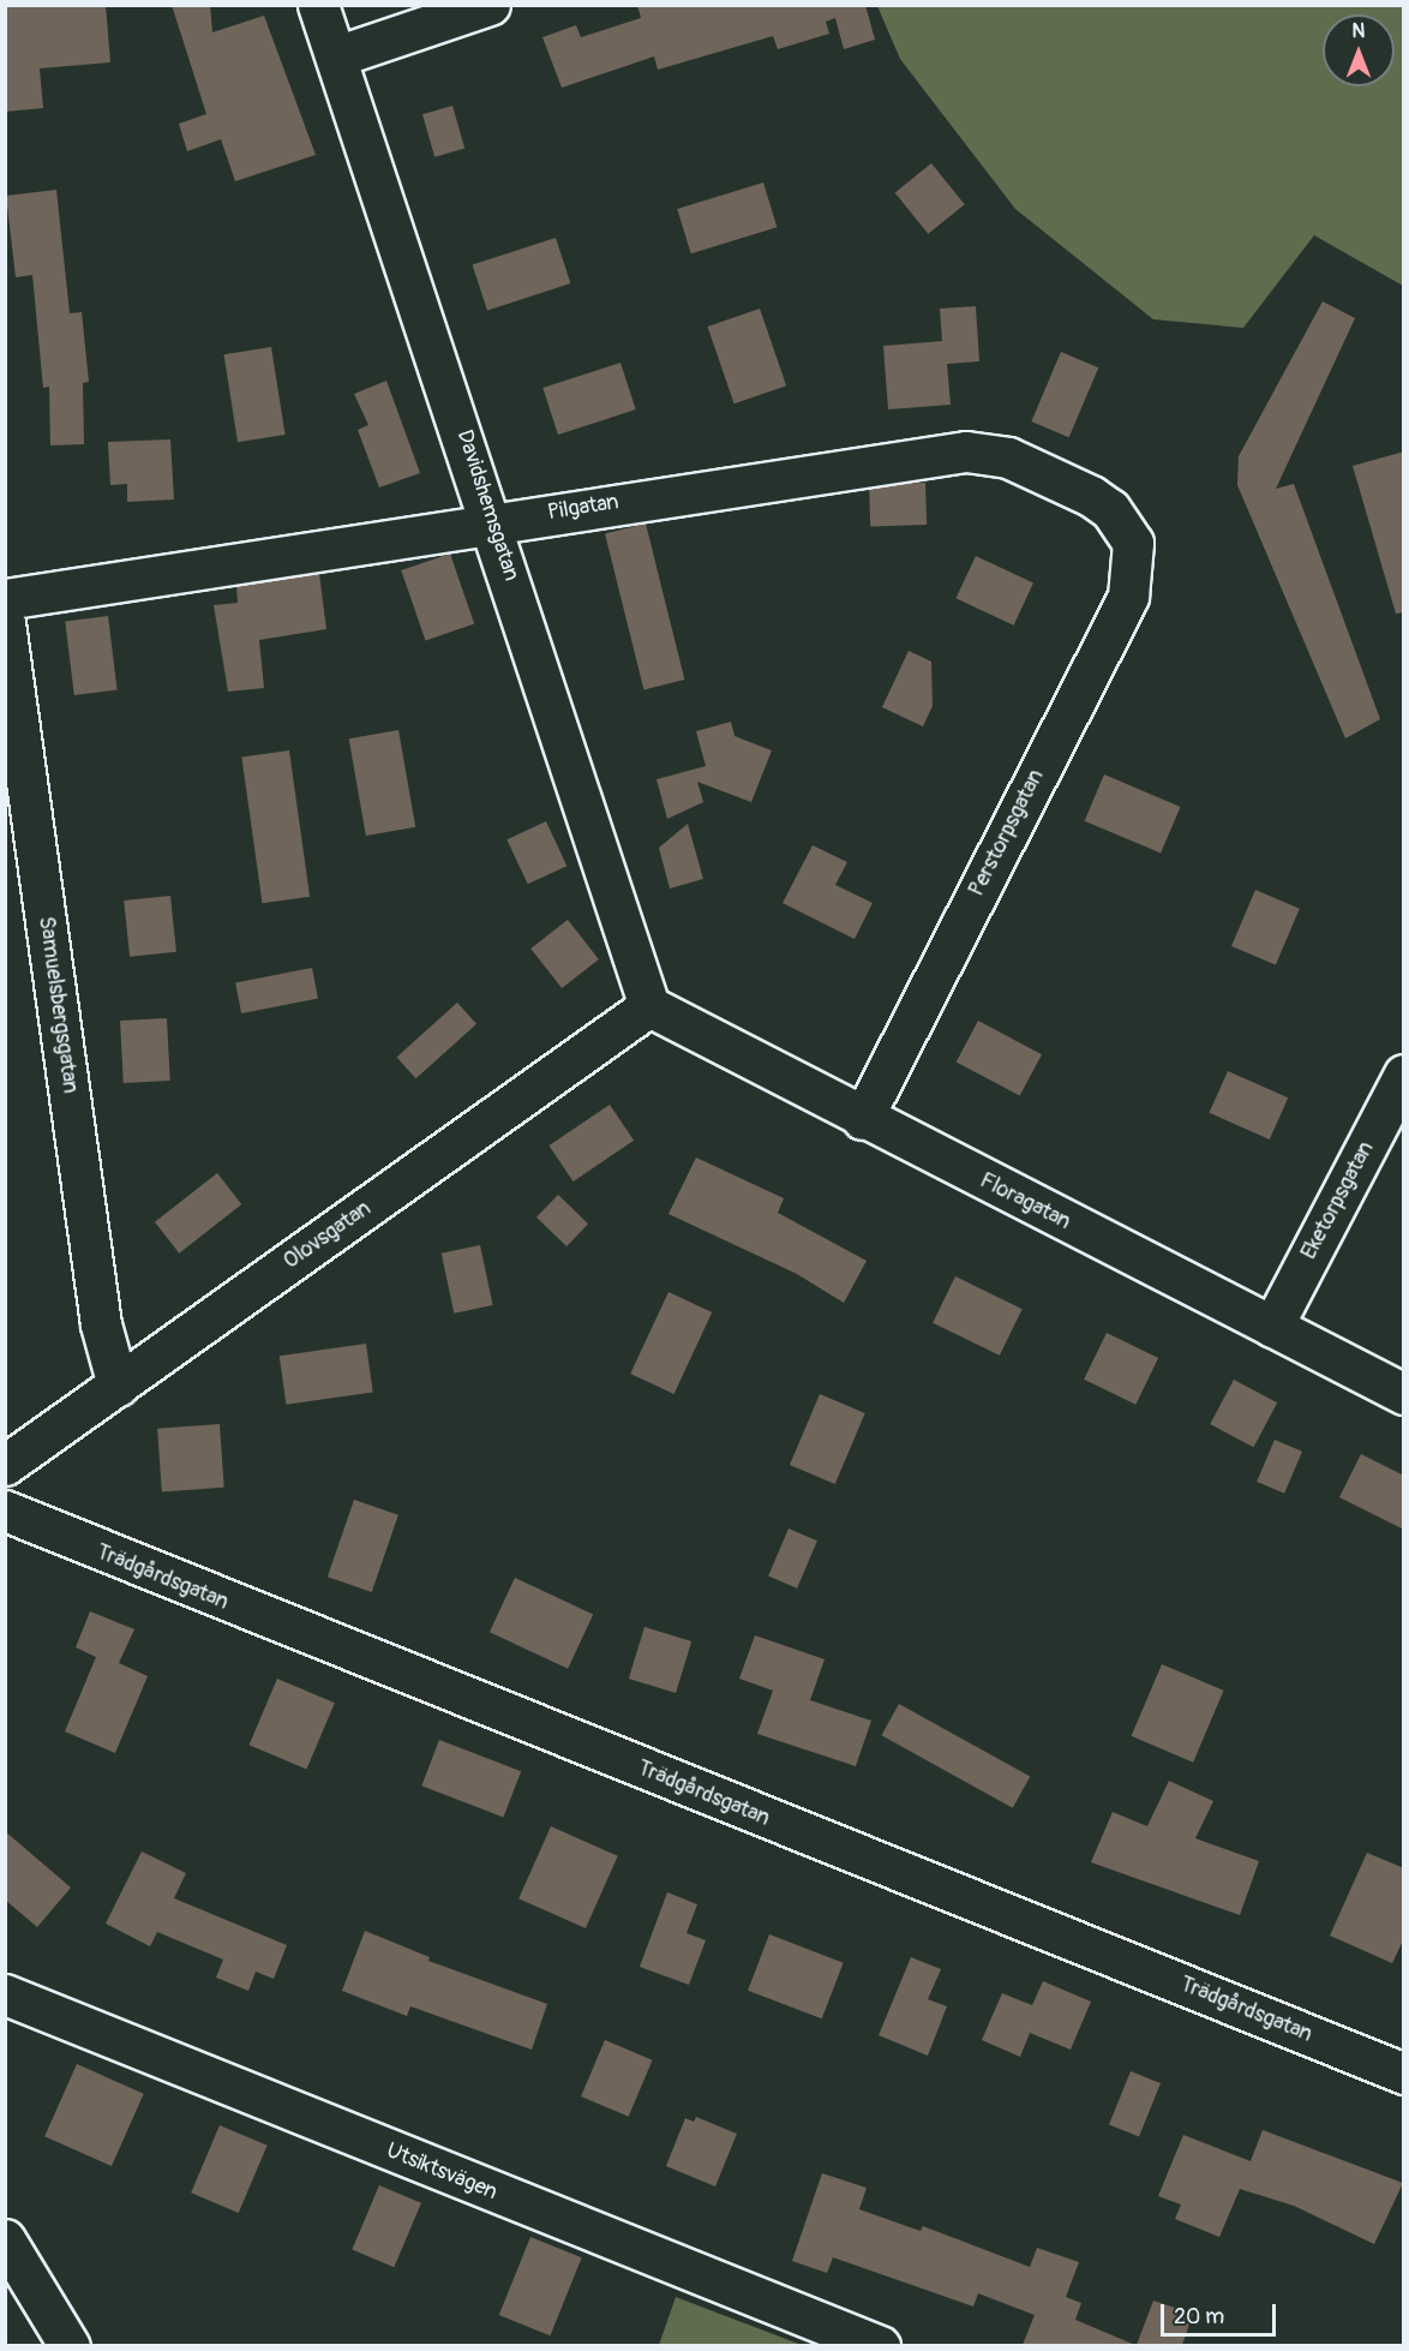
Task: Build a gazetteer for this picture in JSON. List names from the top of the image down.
{
  "streets": {
    "street": [
      "Davidshemsgatan",
      "Pilgatan",
      "Perstorpsgatan",
      "Samuelsbergsgatan",
      "Eketorpsgatan",
      "Floragatan",
      "Olovsgatan",
      "Trädgårdsgatan",
      "Utsiktsvägen"
    ]
  },
  "crossings": [
    ["Davidshemsgatan", "Pilgatan"],
    ["Davidshemsgatan", "Floragatan"],
    ["Davidshemsgatan", "Olovsgatan"],
    ["Pilgatan", "Perstorpsgatan"],
    ["Perstorpsgatan", "Floragatan"],
    ["Samuelsbergsgatan", "Olovsgatan"],
    ["Eketorpsgatan", "Floragatan"],
    ["Floragatan", "Olovsgatan"]
  ],
  "scale_bar": "20 m",
  "north": "top"
}
